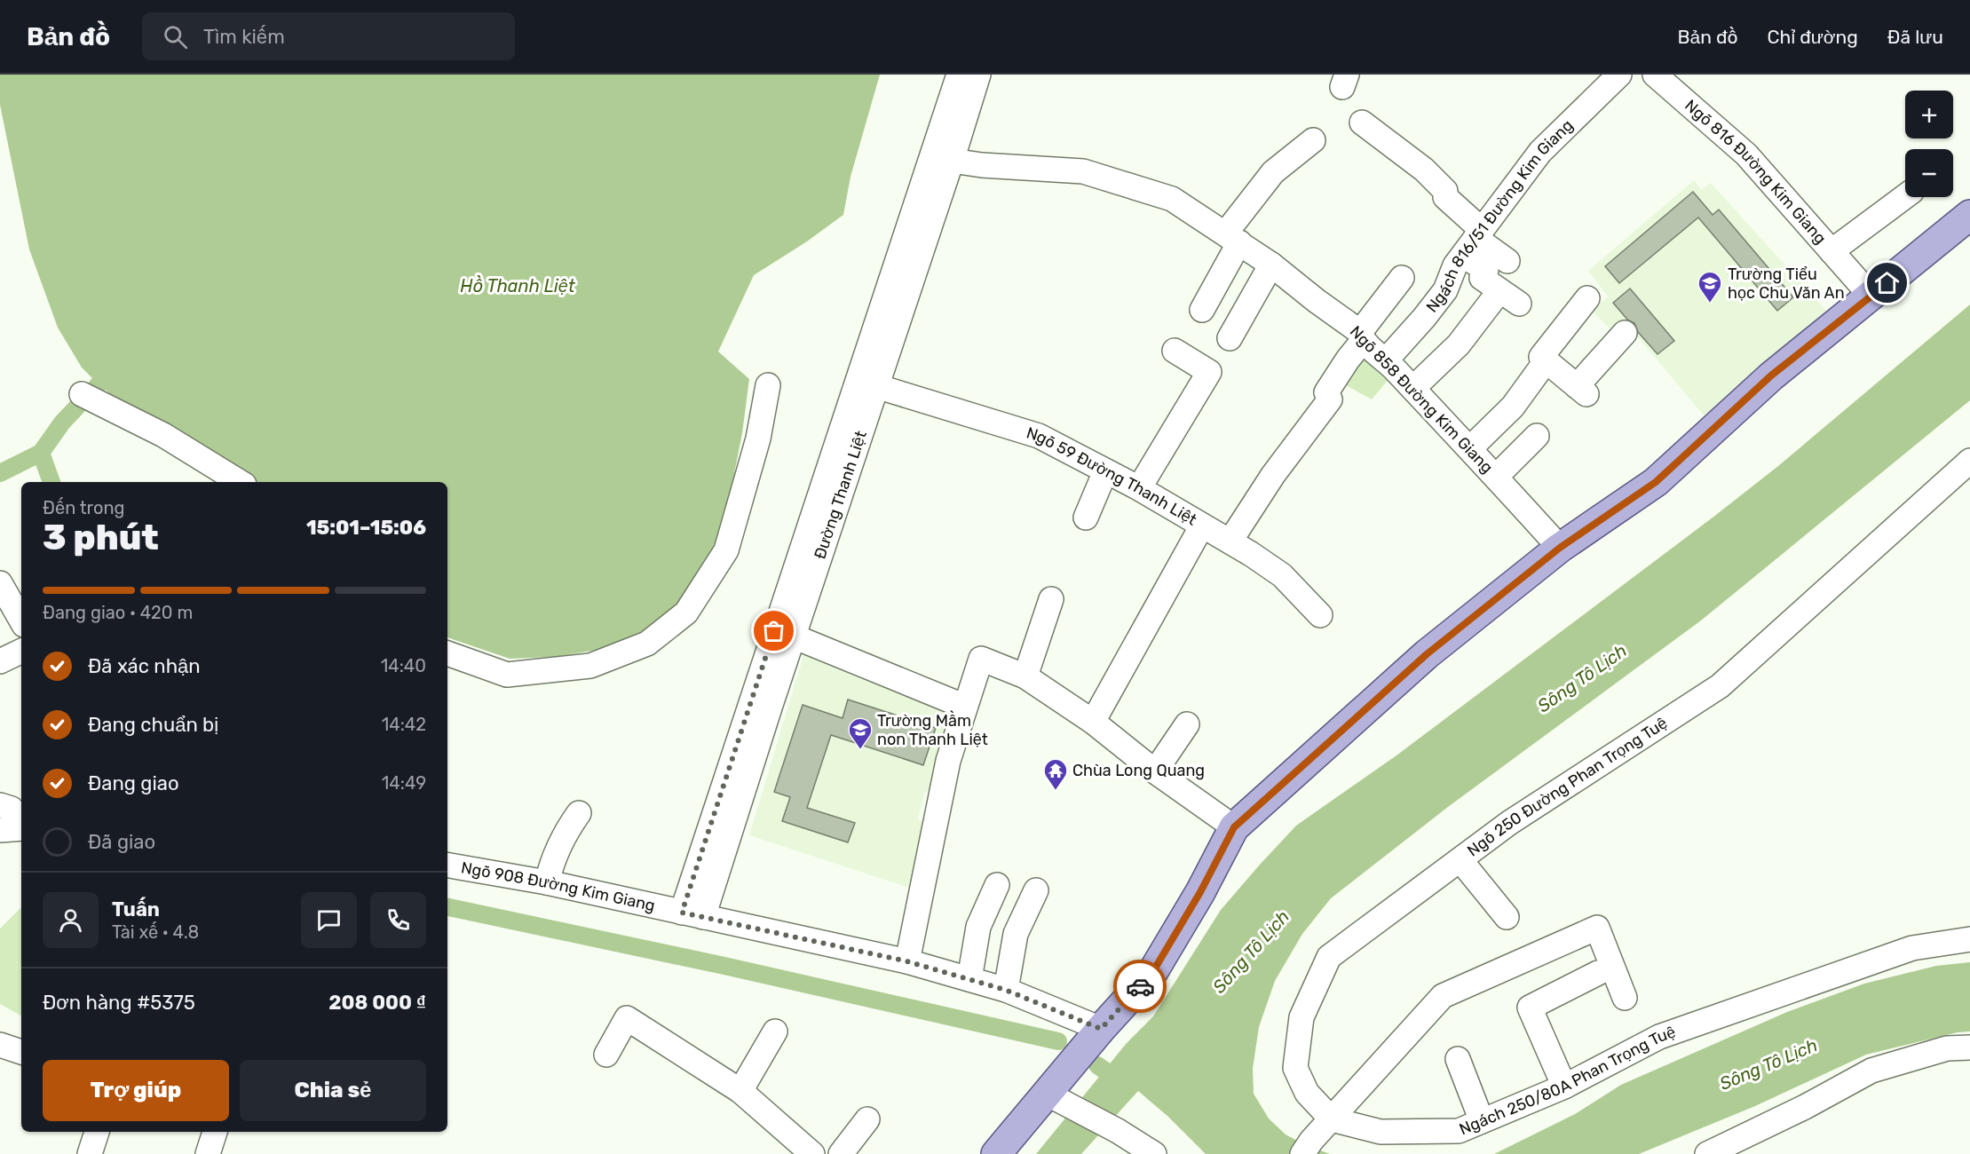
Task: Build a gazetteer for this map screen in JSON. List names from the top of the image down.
{
  "streets": {
    "street": [
      "Ngõ 816 Đường Kim Giang",
      "Ngách 816/51 Đường Kim Giang",
      "Ngõ 858 Đường Kim Giang",
      "Ngõ 59 Đường Thanh Liệt",
      "Đường Thanh Liệt",
      "Ngõ 250 Đường Phan Trọng Tuệ",
      "Ngõ 908 Đường Kim Giang",
      "Ngách 250/80A Phan Trọng Tuệ"
    ]
  },
  "crossings": [
    ["Ngách 816/51 Đường Kim Giang", "Ngõ 858 Đường Kim Giang"],
    ["Ngõ 858 Đường Kim Giang", "Đường Thanh Liệt"],
    ["Ngõ 59 Đường Thanh Liệt", "Đường Thanh Liệt"],
    ["Đường Thanh Liệt", "Ngõ 908 Đường Kim Giang"],
    ["Ngõ 250 Đường Phan Trọng Tuệ", "Ngách 250/80A Phan Trọng Tuệ"]
  ],
  "water": ["Hồ Thanh Liệt", "Sông Tô Lịch"],
  "places": {
    "school or university": ["Trường Tiểu học Chu Văn An", "Trường Mầm non Thanh Liệt"],
    "temple": ["Chùa Long Quang"]
  },
  "page": {
    "header": "Bản đồ",
    "search": "Tìm kiếm",
    "nav": ["Bản đồ", "Chỉ đường", "Đã lưu"],
    "map_buttons": ["+", "−"],
    "heading": ["3 phút", "Đến trong", "15:01–15:06"],
    "panel": [
      "Tuấn",
      "Tài xế · 4.8",
      "Đơn hàng #5375",
      "208 000 ₫"
    ],
    "bar": "Đang giao · 420 m",
    "list": [
      ["Đã xác nhận", "14:40"],
      ["Đang chuẩn bị", "14:42"],
      ["Đang giao", "14:49"],
      "Đã giao"
    ],
    "buttons": ["Trợ giúp", "Chia sẻ"]
  }
}
